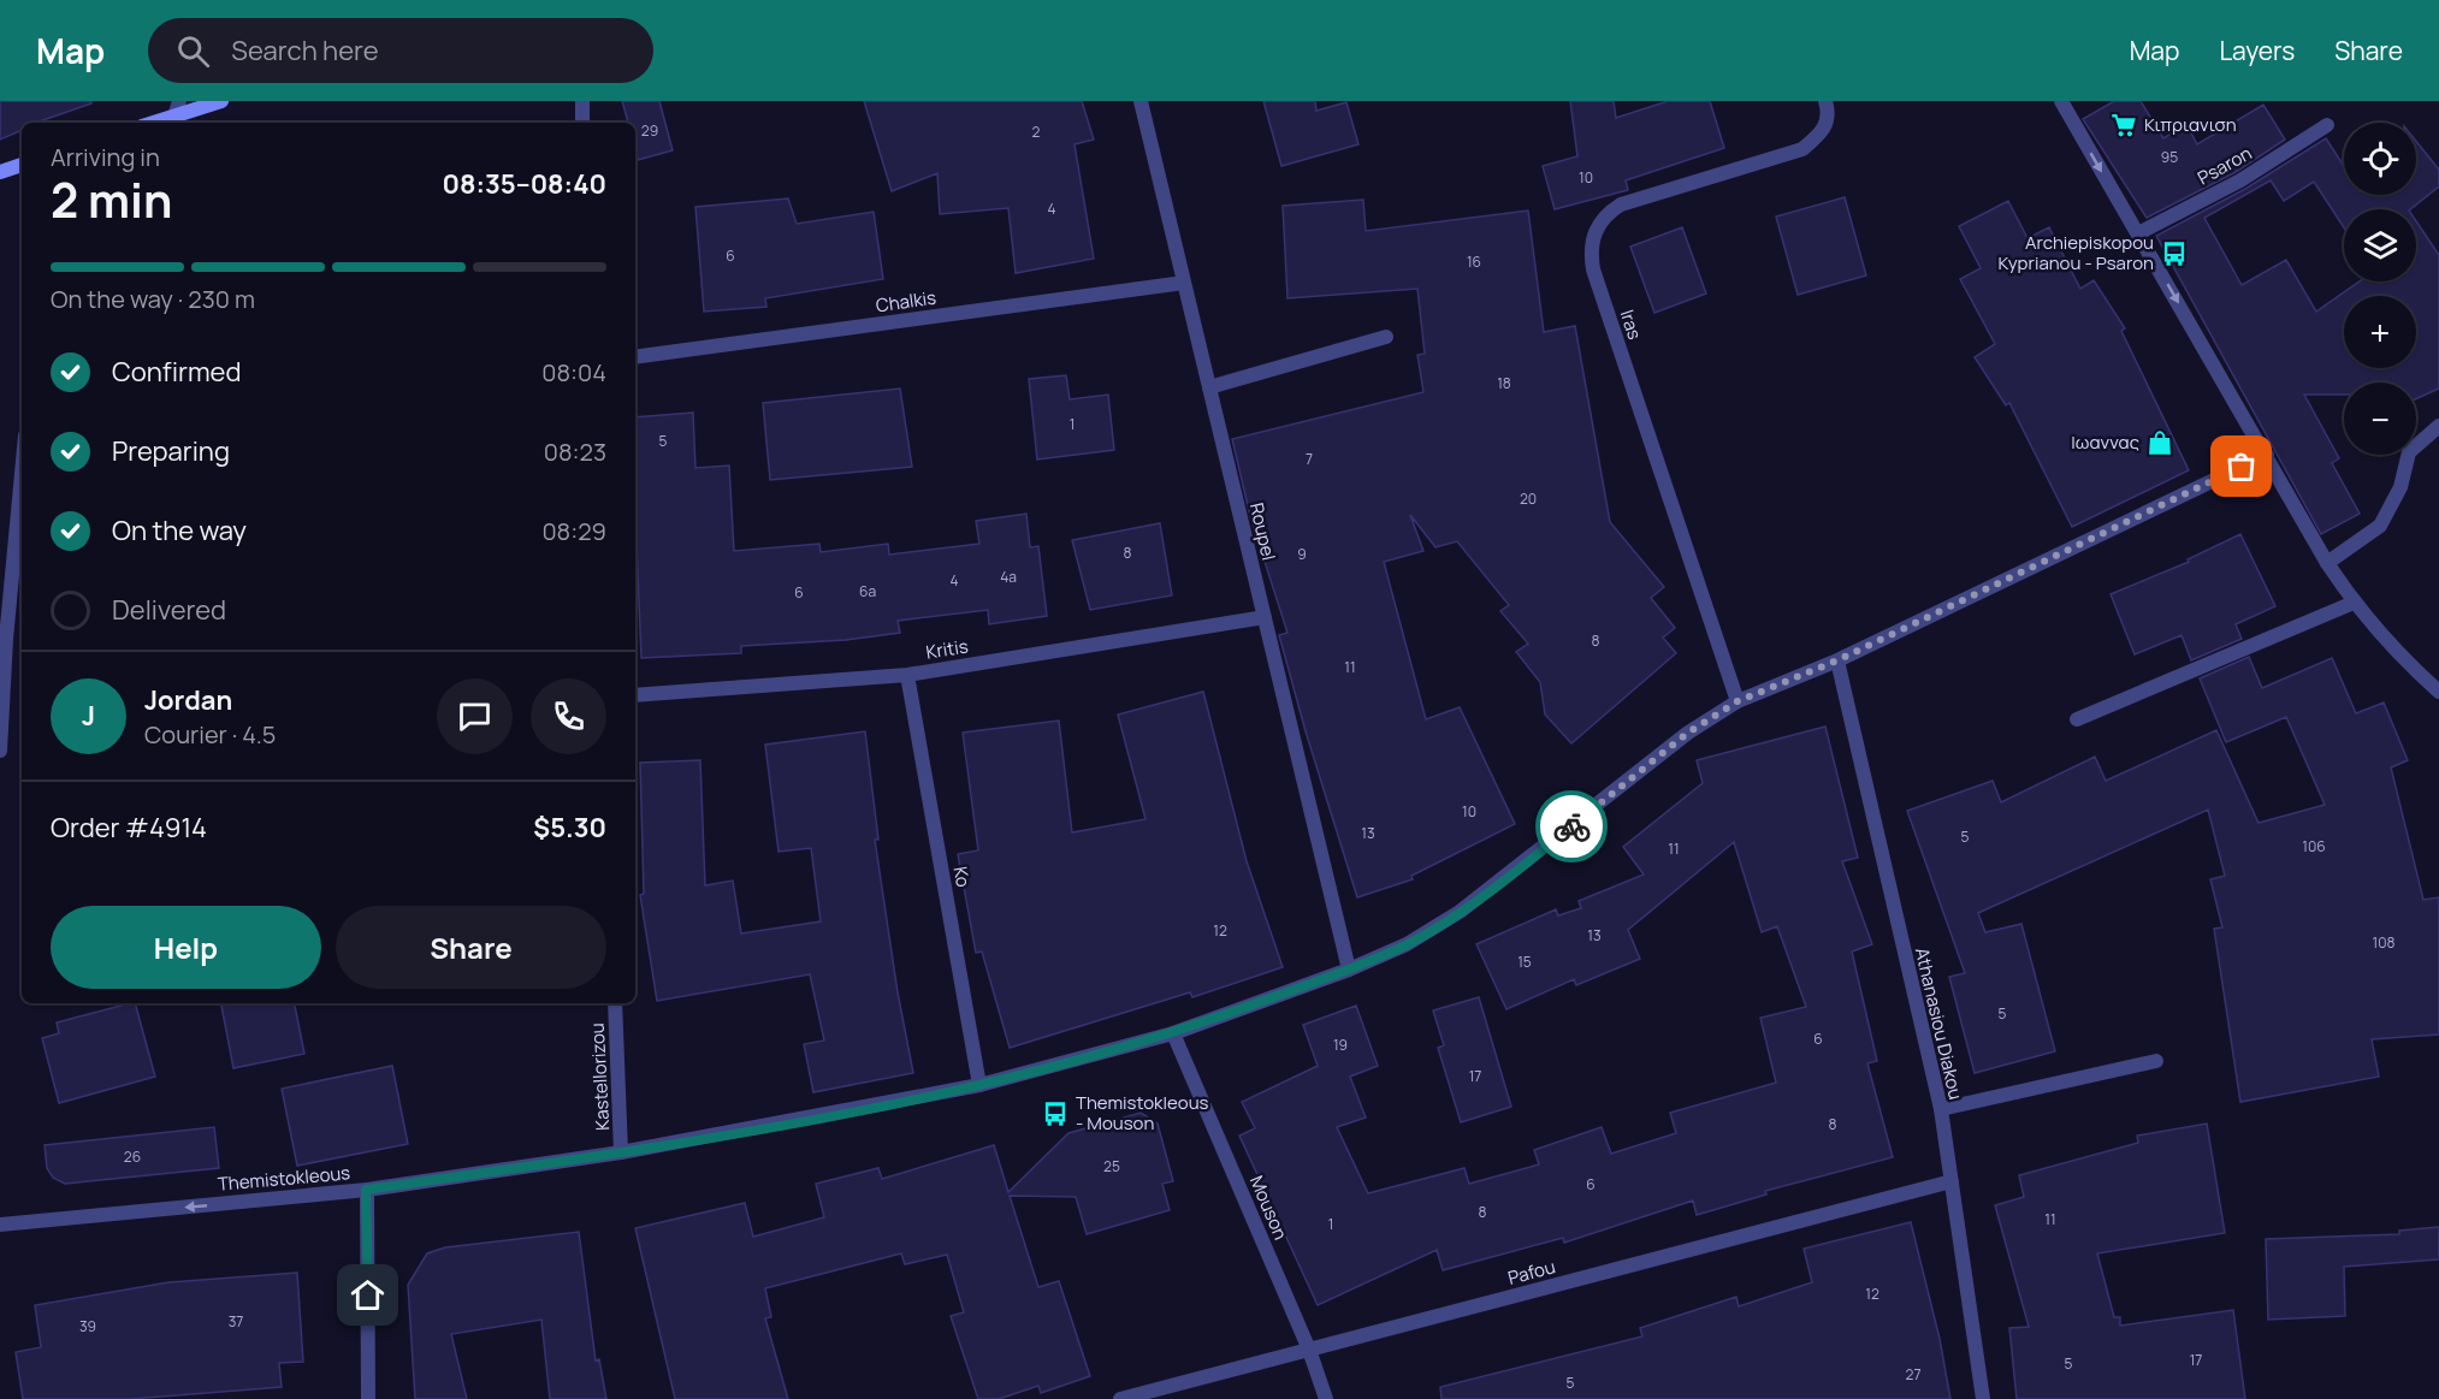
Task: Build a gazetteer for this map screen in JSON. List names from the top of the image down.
{
  "streets": {
    "street": [
      "Psaron",
      "Chalkis",
      "Iras",
      "Roupel",
      "Kritis",
      "Ko",
      "Athanasiou Diakou",
      "Kastellorizou",
      "Themistokleous",
      "Mouson",
      "Pafou"
    ]
  },
  "crossings": [
    ["Chalkis", "Roupel"],
    ["Iras", "Themistokleous"],
    ["Roupel", "Kritis"],
    ["Roupel", "Themistokleous"],
    ["Kritis", "Ko"],
    ["Ko", "Themistokleous"],
    ["Athanasiou Diakou", "Themistokleous"],
    ["Athanasiou Diakou", "Pafou"],
    ["Kastellorizou", "Themistokleous"],
    ["Themistokleous", "Mouson"],
    ["Mouson", "Pafou"]
  ],
  "places": {
    "supermarket": ["Κιπριανιση"],
    "bus stop": ["Archiepiskopou Kyprianou - Psaron", "Themistokleous - Mouson"],
    "shop": ["Ιωαννας"]
  },
  "house_numbers": [
    "29",
    "2",
    "95",
    "10",
    "4",
    "6",
    "16",
    "18",
    "1",
    "5",
    "7",
    "20",
    "8",
    "9",
    "4a",
    "4",
    "6a",
    "6",
    "8",
    "11",
    "10",
    "13",
    "5",
    "106",
    "11",
    "12",
    "13",
    "108",
    "15",
    "5",
    "6",
    "19",
    "17",
    "8",
    "26",
    "25",
    "6",
    "8",
    "11",
    "1",
    "12",
    "37",
    "39",
    "17",
    "5",
    "27",
    "5"
  ],
  "page": {
    "header": "Map",
    "search": "Search here",
    "nav": ["Map", "Layers", "Share"],
    "map_buttons": ["+", "−"],
    "heading": ["2 min", "Arriving in", "08:35–08:40"],
    "panel": [
      "Jordan",
      "Courier · 4.5",
      "Order #4914",
      "$5.30"
    ],
    "bar": "On the way · 230 m",
    "list": [
      ["Confirmed", "08:04"],
      ["Preparing", "08:23"],
      ["On the way", "08:29"],
      "Delivered"
    ],
    "round": "J",
    "buttons": ["Help", "Share"]
  }
}
